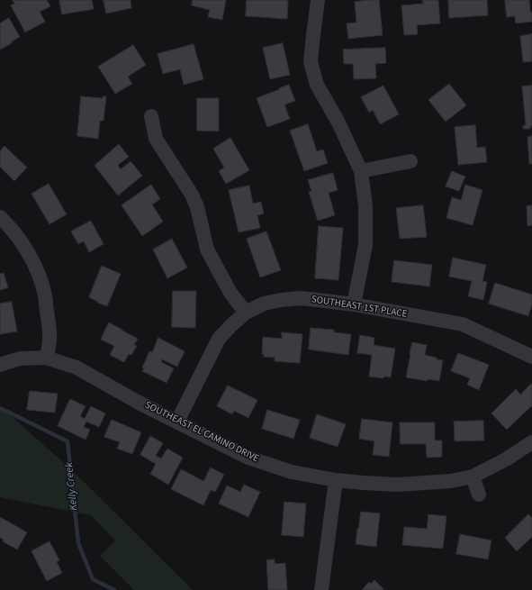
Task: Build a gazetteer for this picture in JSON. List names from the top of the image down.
{
  "streets": {
    "street": ["SOUTHEAST 1ST PLACE", "SOUTHEAST EL CAMINO DRIVE"]
  },
  "crossings": [
    ["SOUTHEAST 1ST PLACE", "SOUTHEAST EL CAMINO DRIVE"]
  ],
  "water": ["Kelly Creek"]
}
